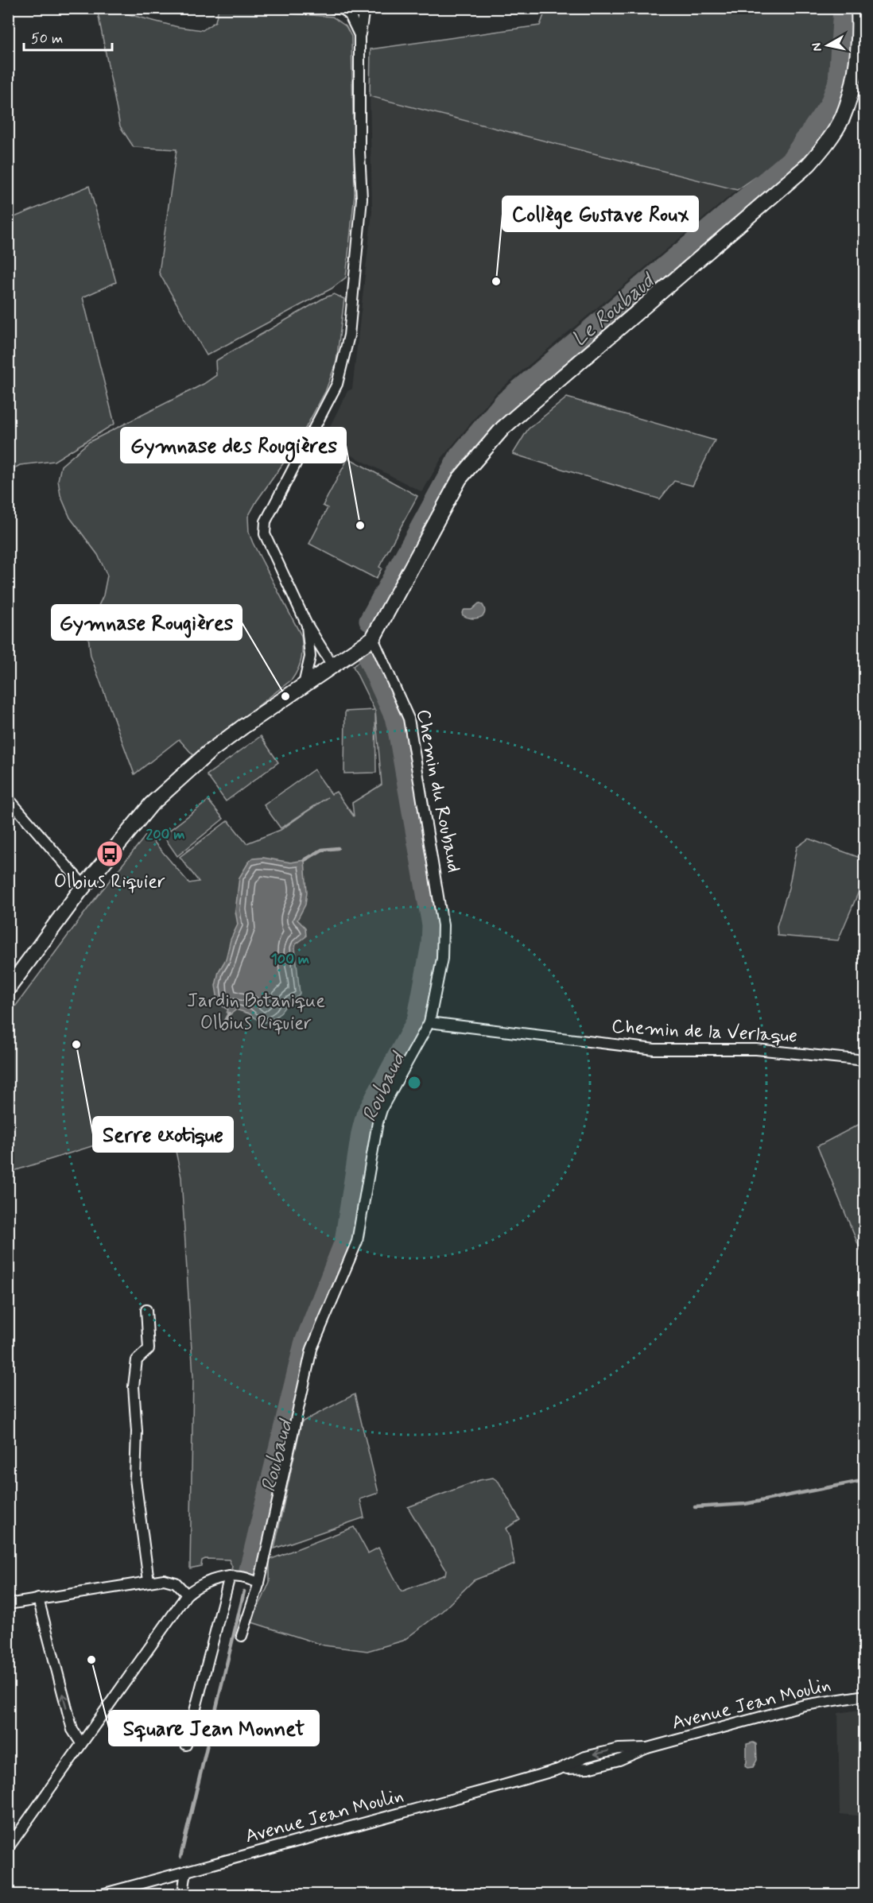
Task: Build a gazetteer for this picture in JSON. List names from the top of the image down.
{
  "streets": {
    "street": ["Chemin du Roubaud", "Chemin de la Verlaque", "Avenue Jean Moulin"]
  },
  "crossings": [
    ["Chemin du Roubaud", "Chemin de la Verlaque"]
  ],
  "water": ["Le Roubaud", "Roubaud"],
  "parks": ["Jardin Botanique Olbius Riquier"],
  "places": {
    "other": [
      "Collège Gustave Roux",
      "Gymnase des Rougières",
      "Gymnase Rougières",
      "Serre exotique",
      "Square Jean Monnet"
    ],
    "bus stop": ["Olbius Riquier"]
  },
  "scale_bar": "50 m",
  "north": "left",
  "rings": ["200 m", "100 m"]
}
